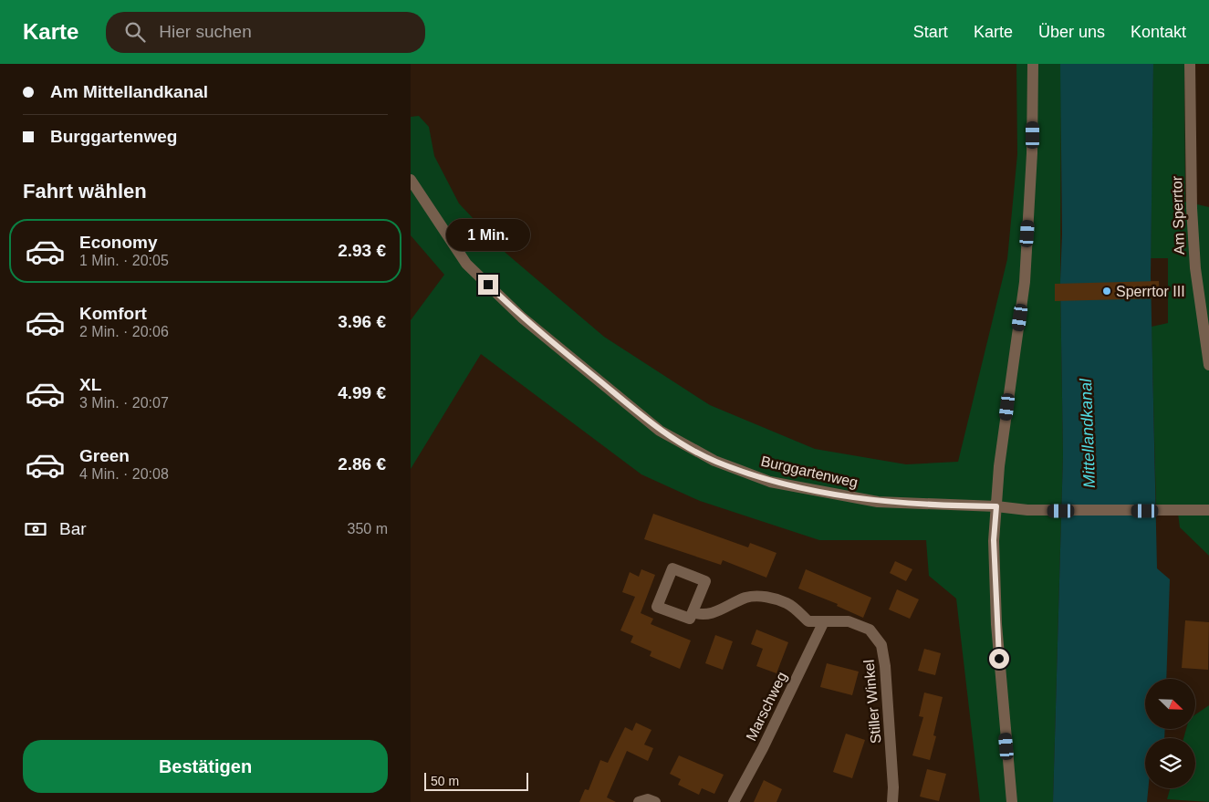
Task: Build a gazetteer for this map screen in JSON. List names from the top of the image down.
{
  "streets": {
    "street": [
      "Am Sperrtor",
      "Burggartenweg",
      "Stiller Winkel",
      "Marschweg"
    ]
  },
  "crossings": [
    ["Stiller Winkel", "Marschweg"]
  ],
  "water": ["Mittellandkanal"],
  "places": ["Sperrtor III"],
  "scale_bar": "50 m",
  "north": "bottom right",
  "page": {
    "header": "Karte",
    "search": "Hier suchen",
    "nav": [
      "Start",
      "Karte",
      "Über uns",
      "Kontakt"
    ],
    "banner": ["Am Mittellandkanal", "Burggartenweg"],
    "heading": "Fahrt wählen",
    "list": [
      {
        "name": "Economy",
        "note": "1 Min. · 20:05",
        "value": "2.93 €"
      },
      {
        "name": "Komfort",
        "note": "2 Min. · 20:06",
        "value": "3.96 €"
      },
      {
        "name": "XL",
        "note": "3 Min. · 20:07",
        "value": "4.99 €"
      },
      {
        "name": "Green",
        "note": "4 Min. · 20:08",
        "value": "2.86 €"
      }
    ],
    "bubble": "1 Min.",
    "pay": ["Bar", "350 m"],
    "buttons": "Bestätigen",
    "scale": "50 m"
  }
}
